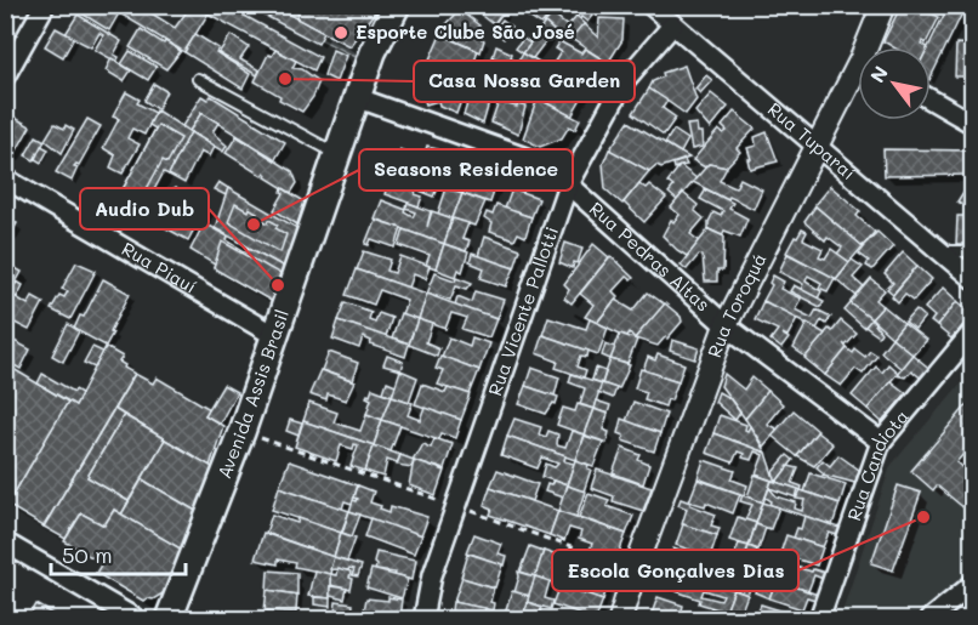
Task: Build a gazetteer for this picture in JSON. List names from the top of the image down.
{
  "streets": {
    "main road": ["Avenida Assis Brasil"],
    "street": [
      "Rua Tuparaí",
      "Rua Pedras Altas",
      "Rua Piauí",
      "Rua Toroquá",
      "Rua Vicente Pallotti",
      "Rua Candiota"
    ]
  },
  "crossings": [
    ["Rua Tuparaí", "Rua Toroquá"],
    ["Rua Tuparaí", "Rua Vicente Pallotti"],
    ["Rua Pedras Altas", "Rua Toroquá"],
    ["Rua Pedras Altas", "Rua Vicente Pallotti"],
    ["Rua Pedras Altas", "Avenida Assis Brasil"],
    ["Rua Pedras Altas", "Rua Candiota"],
    ["Rua Piauí", "Avenida Assis Brasil"]
  ],
  "places": [
    "Esporte Clube São José",
    "Casa Nossa Garden",
    "Seasons Residence",
    "Audio Dub",
    "Escola Gonçalves Dias"
  ],
  "scale_bar": "50 m",
  "north": "top left"
}
